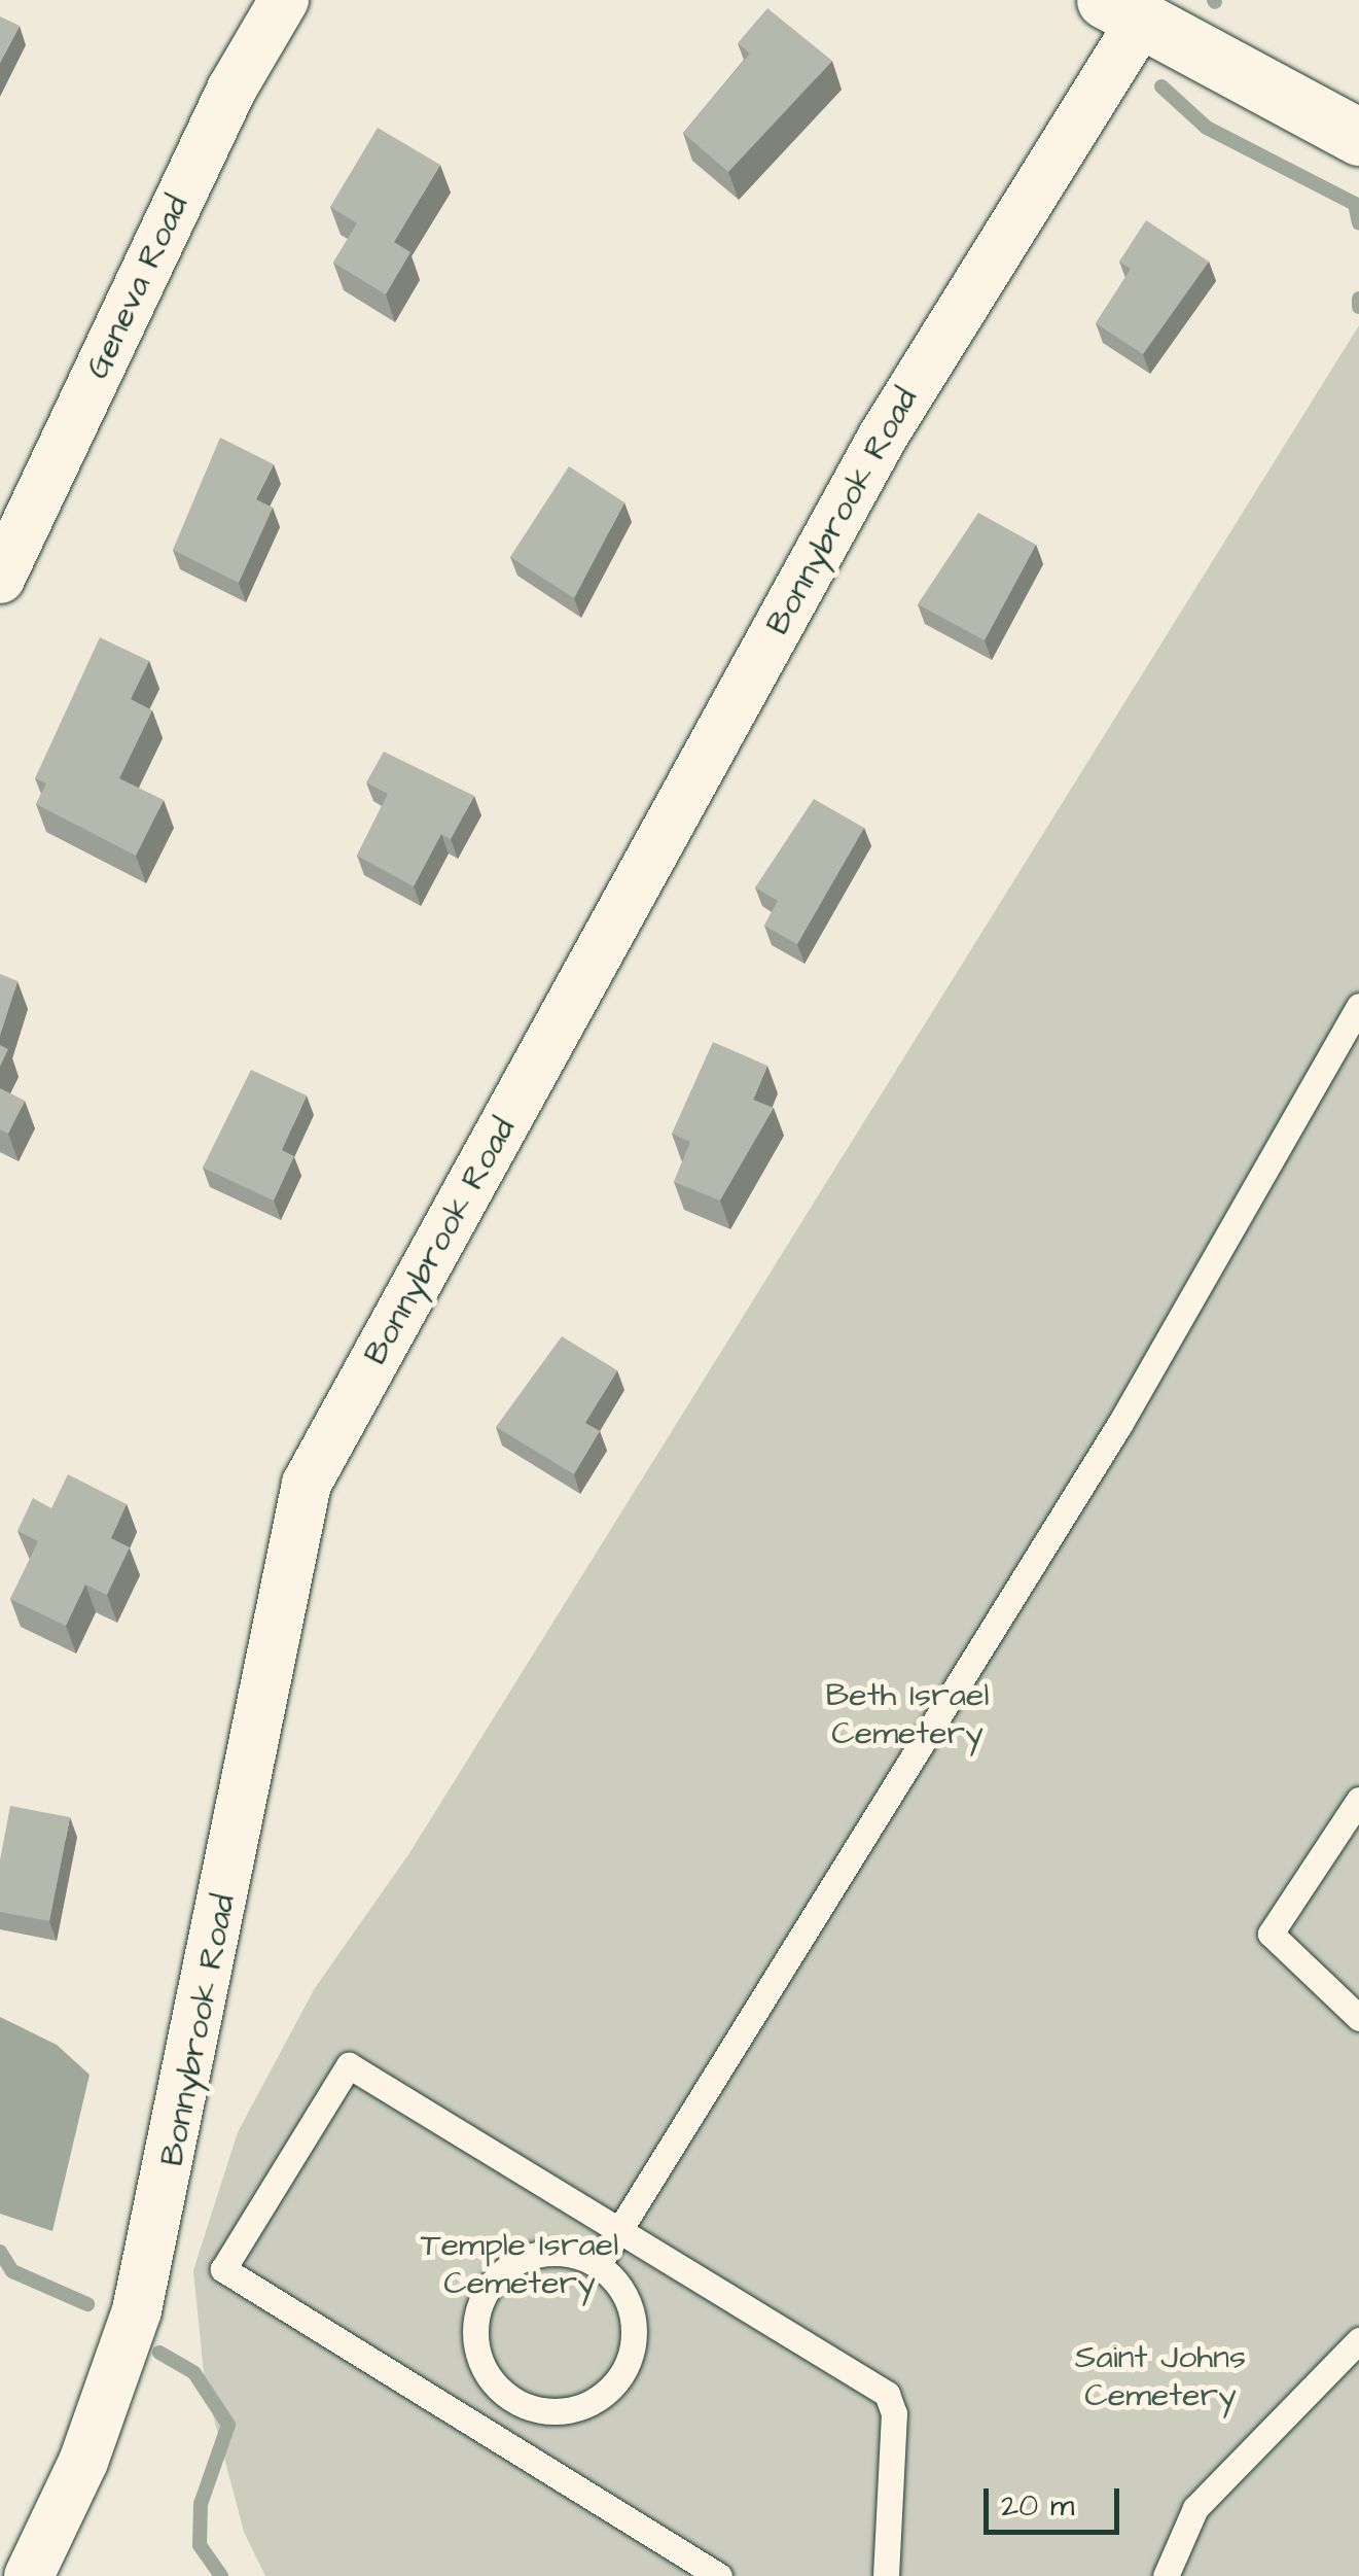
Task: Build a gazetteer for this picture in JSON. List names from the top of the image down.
{
  "streets": {
    "street": ["Geneva Road", "Bonnybrook Road"]
  },
  "parks": ["Beth Israel Cemetery", "Temple Israel Cemetery", "Saint Johns Cemetery"],
  "scale_bar": "20 m"
}
